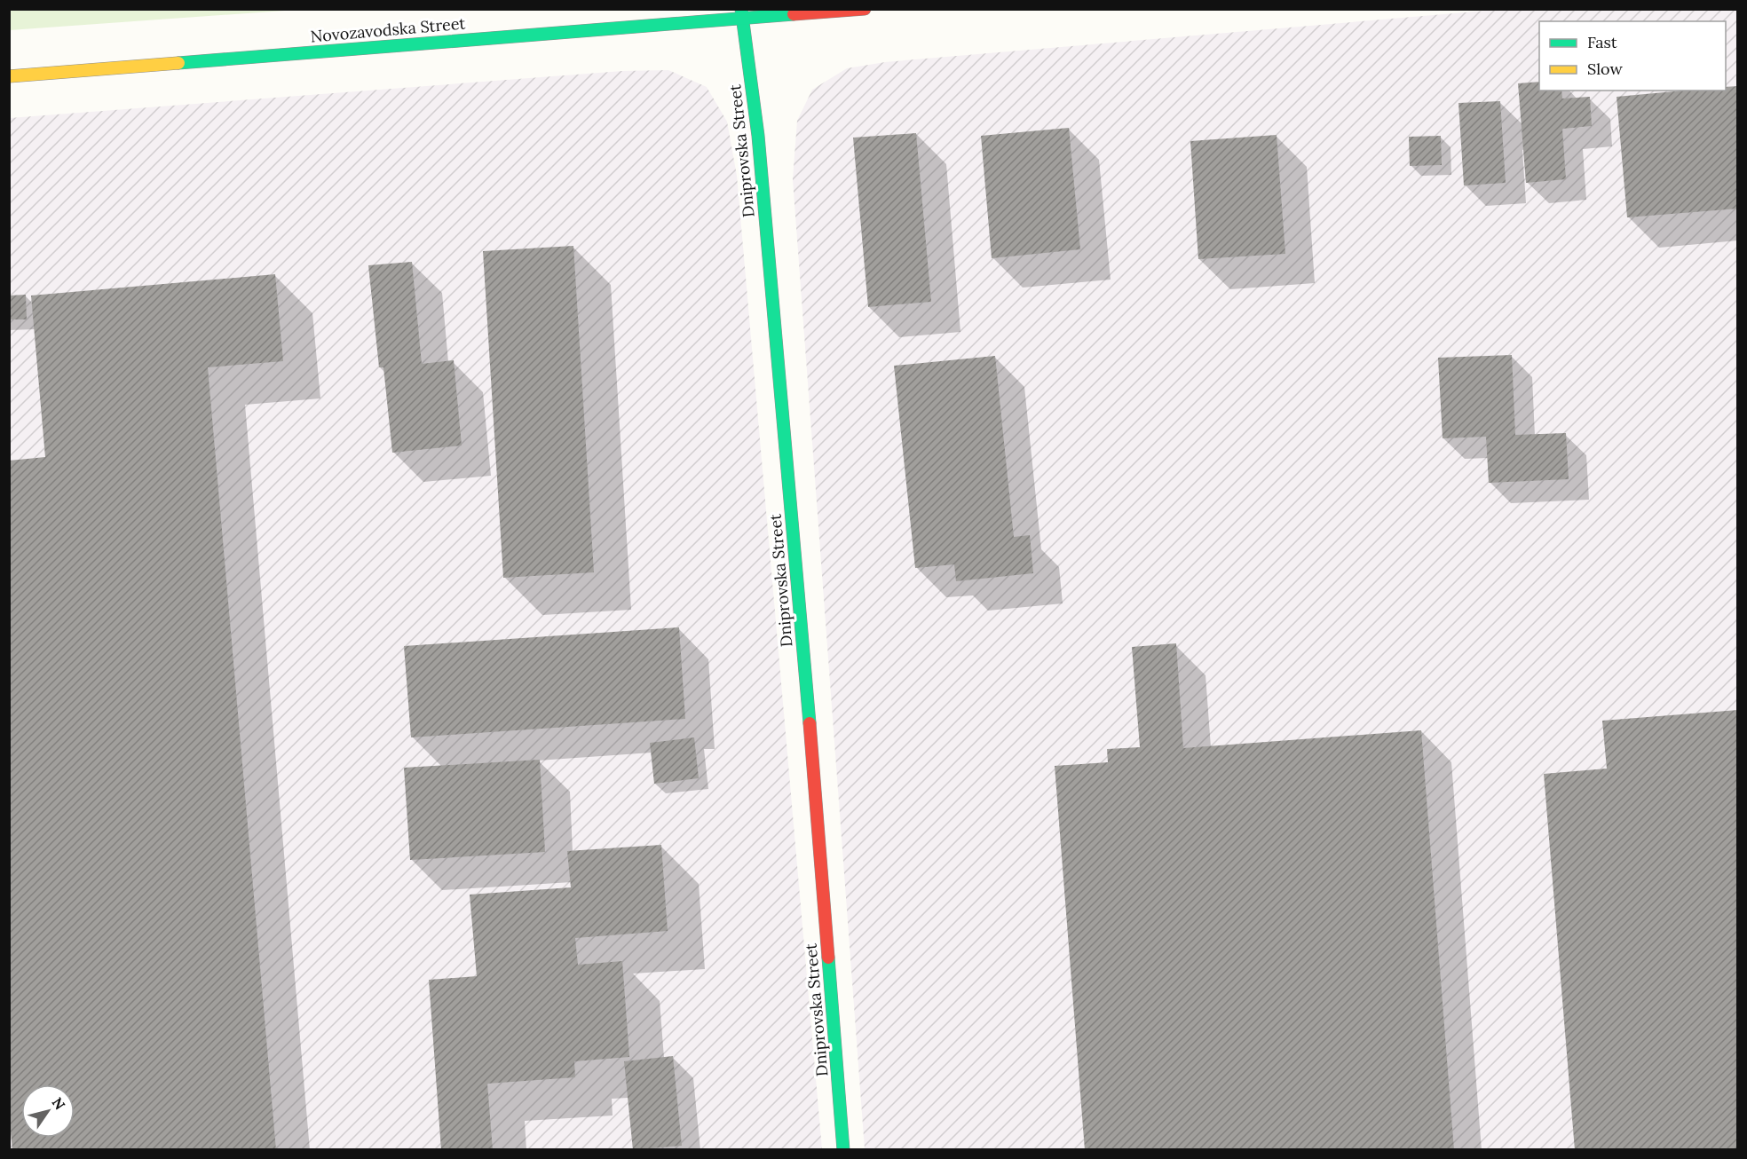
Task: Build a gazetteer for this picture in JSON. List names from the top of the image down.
{
  "streets": {
    "street": ["Novozavodska Street", "Dniprovska Street"]
  },
  "crossings": [
    ["Novozavodska Street", "Dniprovska Street"]
  ],
  "legend": ["Fast", "Slow"],
  "north": "top right"
}
